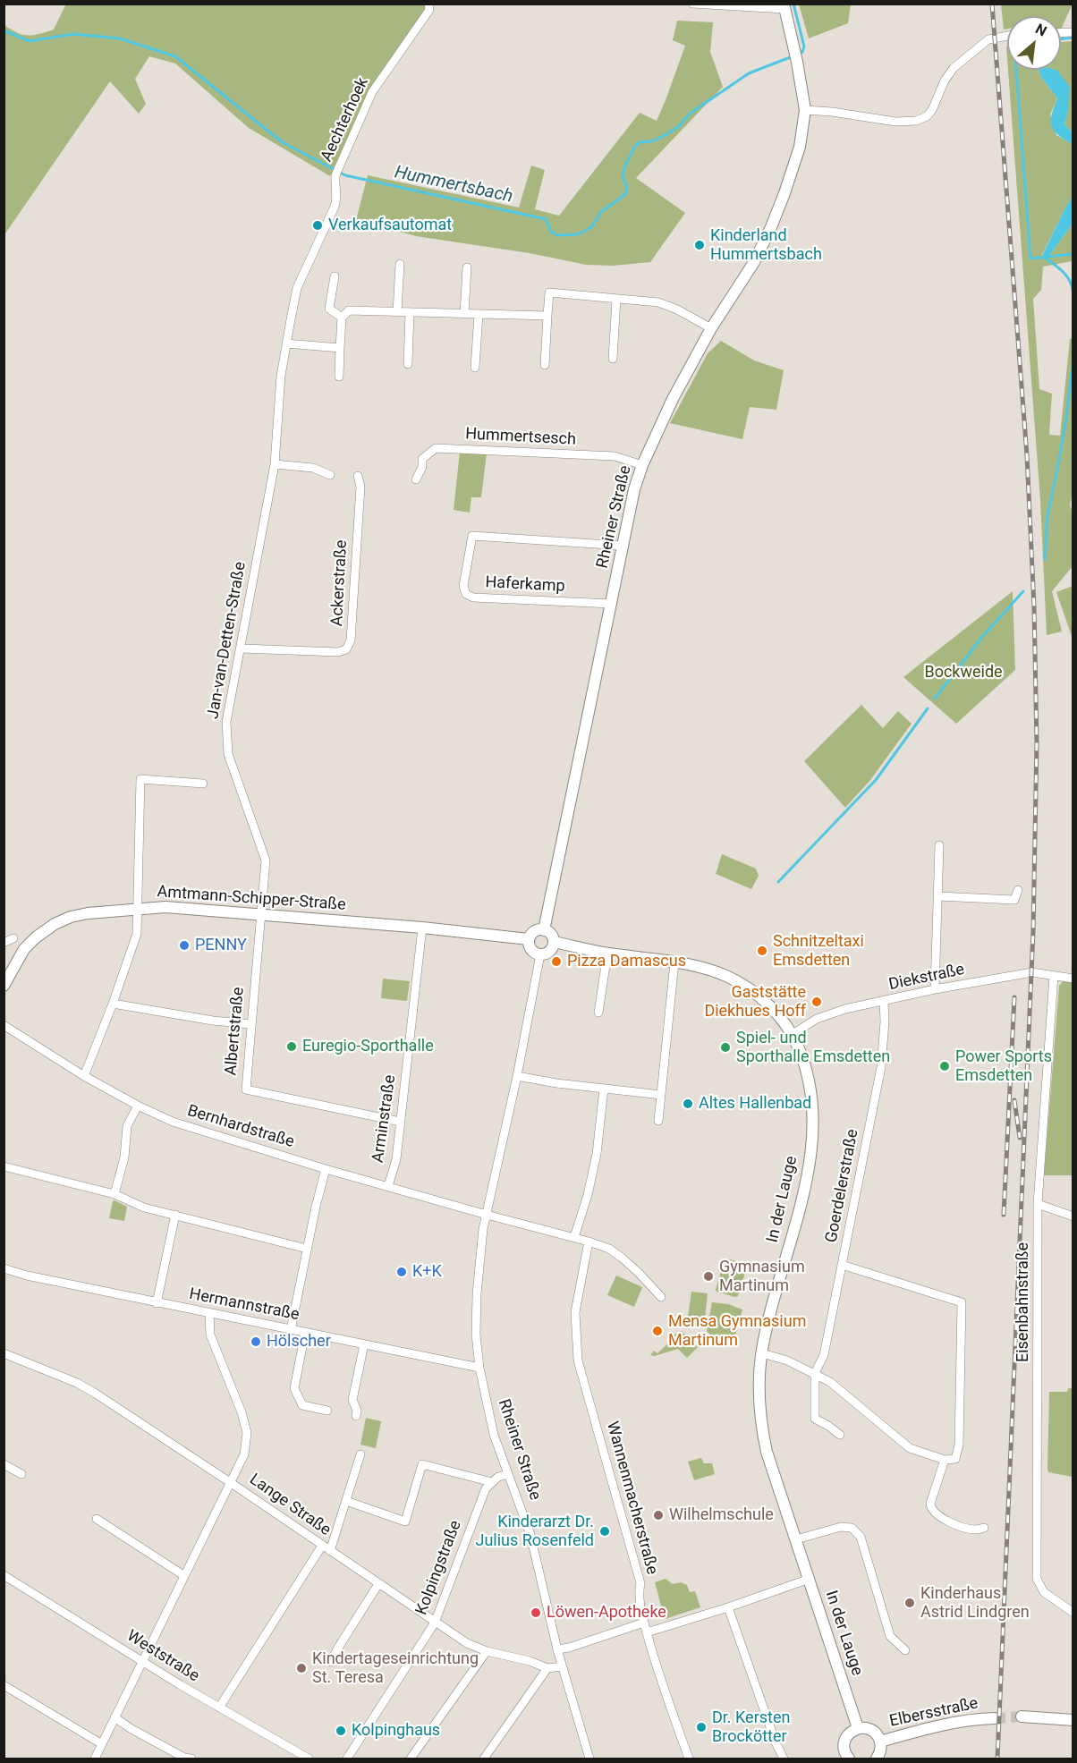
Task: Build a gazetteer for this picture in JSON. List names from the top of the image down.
{
  "streets": {
    "street": [
      "Aechterhoek",
      "Hummertsesch",
      "Rheiner Straße",
      "Ackerstraße",
      "Haferkamp",
      "Jan-van-Detten-Straße",
      "Amtmann-Schipper-Straße",
      "Diekstraße",
      "Albertstraße",
      "Arminstraße",
      "Bernhardstraße",
      "Goerdelerstraße",
      "In der Lauge",
      "Eisenbahnstraße",
      "Hermannstraße",
      "Wannenmacherstraße",
      "Lange Straße",
      "Kolpingstraße",
      "Weststraße",
      "Elbersstraße"
    ]
  },
  "crossings": [
    ["Aechterhoek", "Jan-van-Detten-Straße"],
    ["Hummertsesch", "Rheiner Straße"],
    ["Rheiner Straße", "Haferkamp"],
    ["Rheiner Straße", "Amtmann-Schipper-Straße"],
    ["Rheiner Straße", "Bernhardstraße"],
    ["Rheiner Straße", "In der Lauge"],
    ["Rheiner Straße", "Hermannstraße"],
    ["Rheiner Straße", "Lange Straße"],
    ["Ackerstraße", "Jan-van-Detten-Straße"],
    ["Jan-van-Detten-Straße", "Amtmann-Schipper-Straße"],
    ["Jan-van-Detten-Straße", "Albertstraße"],
    ["Amtmann-Schipper-Straße", "Albertstraße"],
    ["Amtmann-Schipper-Straße", "Arminstraße"],
    ["Amtmann-Schipper-Straße", "In der Lauge"],
    ["Diekstraße", "Goerdelerstraße"],
    ["Diekstraße", "In der Lauge"],
    ["Diekstraße", "Eisenbahnstraße"],
    ["Albertstraße", "Arminstraße"],
    ["Arminstraße", "Bernhardstraße"],
    ["Bernhardstraße", "Wannenmacherstraße"],
    ["Lange Straße", "Kolpingstraße"]
  ],
  "water": ["Hummertsbach"],
  "parks": ["Bockweide"],
  "places": [
    "Verkaufsautomat",
    "Kinderland Hummertsbach",
    "PENNY",
    "Schnitzeltaxi Emsdetten",
    "Pizza Damascus",
    "Gaststätte Diekhues Hoff",
    "Euregio-Sporthalle",
    "Spiel- und Sporthalle Emsdetten",
    "Power Sports Emsdetten",
    "Altes Hallenbad",
    "K+K",
    "Gymnasium Martinum",
    "Mensa Gymnasium Martinum",
    "Hölscher",
    "Wilhelmschule",
    "Kinderarzt Dr. Julius Rosenfeld",
    "Kinderhaus Astrid Lindgren",
    "Löwen-Apotheke",
    "Kindertageseinrichtung St. Teresa",
    "Dr. Kersten Brockötter",
    "Kolpinghaus"
  ],
  "north": "top right"
}
